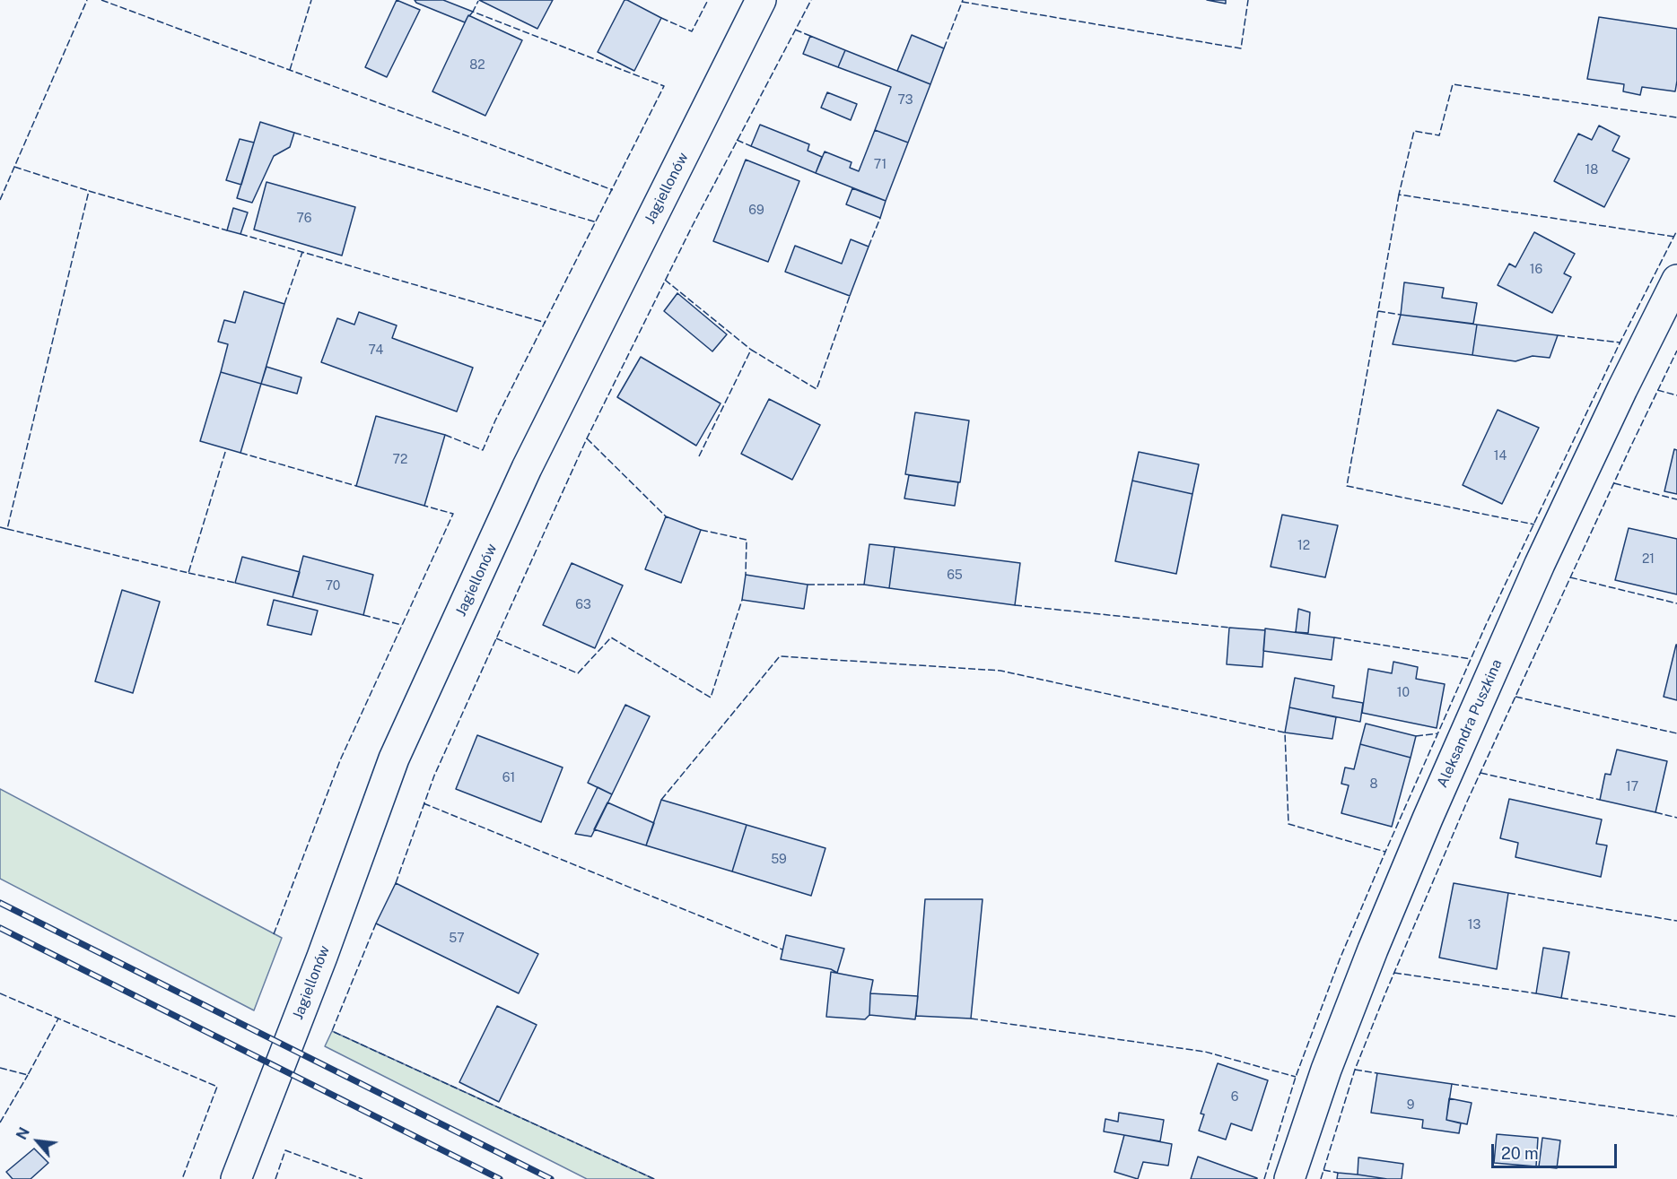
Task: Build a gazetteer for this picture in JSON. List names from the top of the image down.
{
  "streets": {
    "street": ["Jagiellonów", "Aleksandra Puszkina"]
  },
  "house_numbers": [
    "82",
    "73",
    "71",
    "18",
    "69",
    "76",
    "16",
    "74",
    "14",
    "72",
    "12",
    "21",
    "65",
    "70",
    "63",
    "10",
    "61",
    "8",
    "17",
    "59",
    "13",
    "57",
    "6",
    "9"
  ],
  "scale_bar": "20 m",
  "north": "top left"
}
